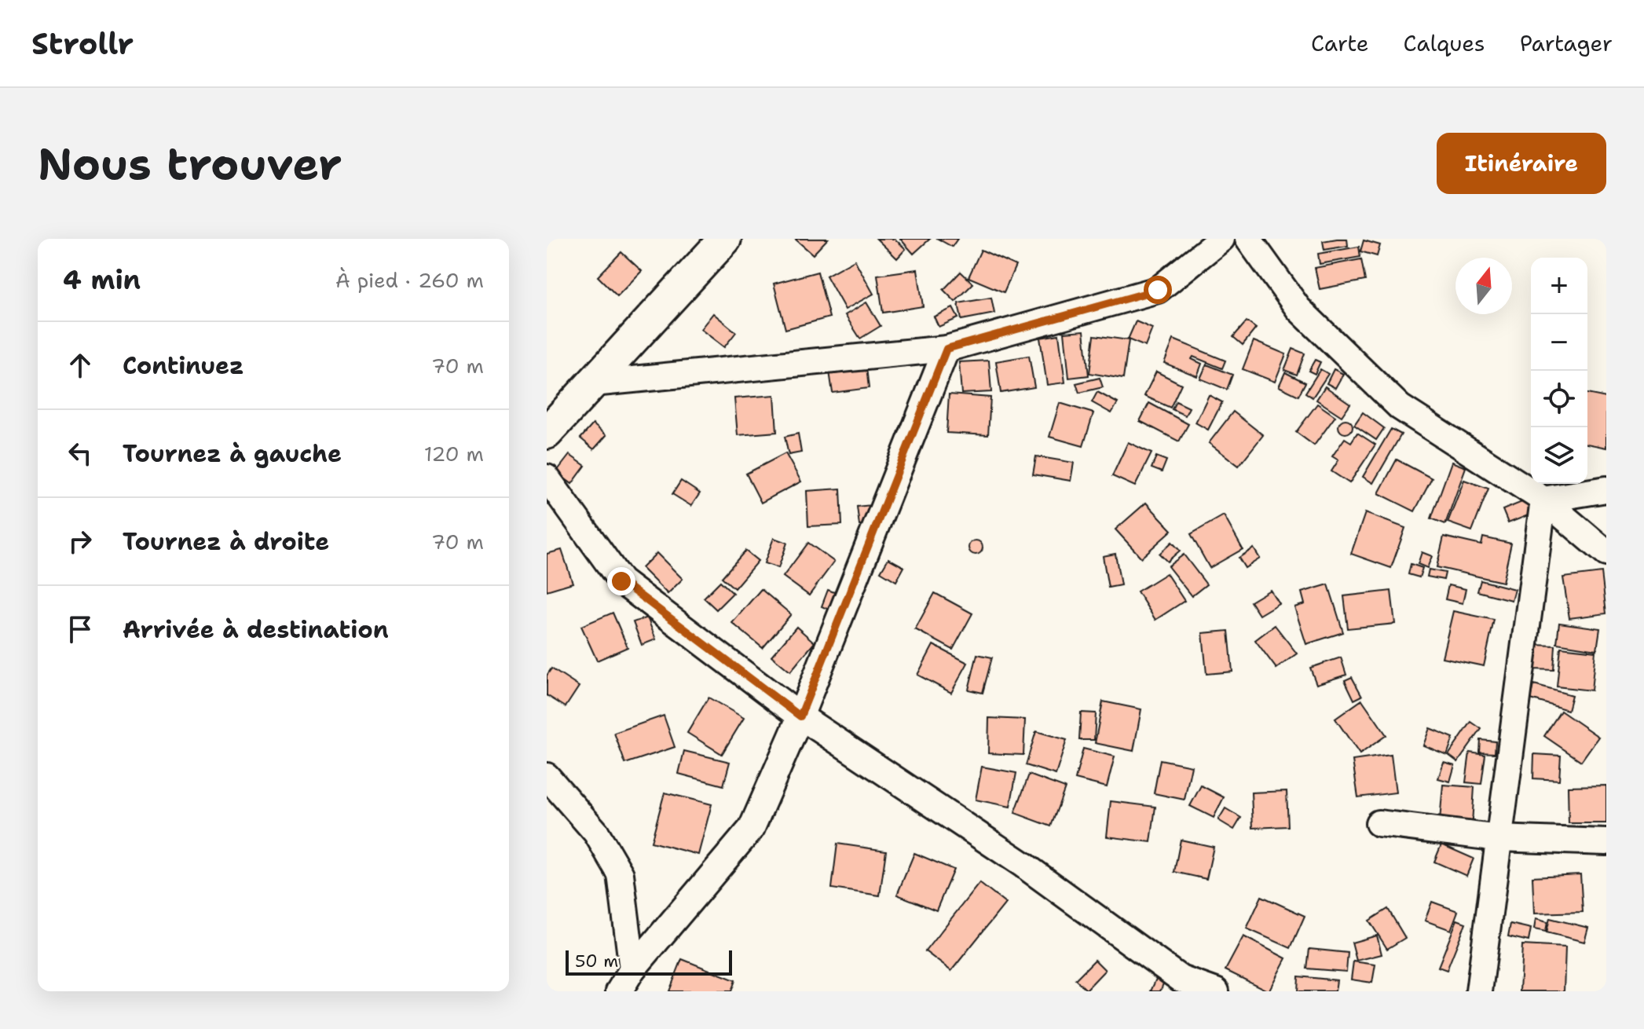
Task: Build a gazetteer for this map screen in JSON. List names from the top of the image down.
{
  "scale_bar": "50 m",
  "north": "top",
  "page": {
    "header": "Strollr",
    "nav": ["Carte", "Calques", "Partager"],
    "buttons": "Itinéraire",
    "title": "Nous trouver",
    "heading": ["4 min", "À pied · 260 m"],
    "map_buttons": ["+", "−"],
    "list": [
      ["Continuez", "70 m"],
      ["Tournez à gauche", "120 m"],
      ["Tournez à droite", "70 m"],
      "Arrivée à destination"
    ],
    "scale": "50 m"
  }
}
